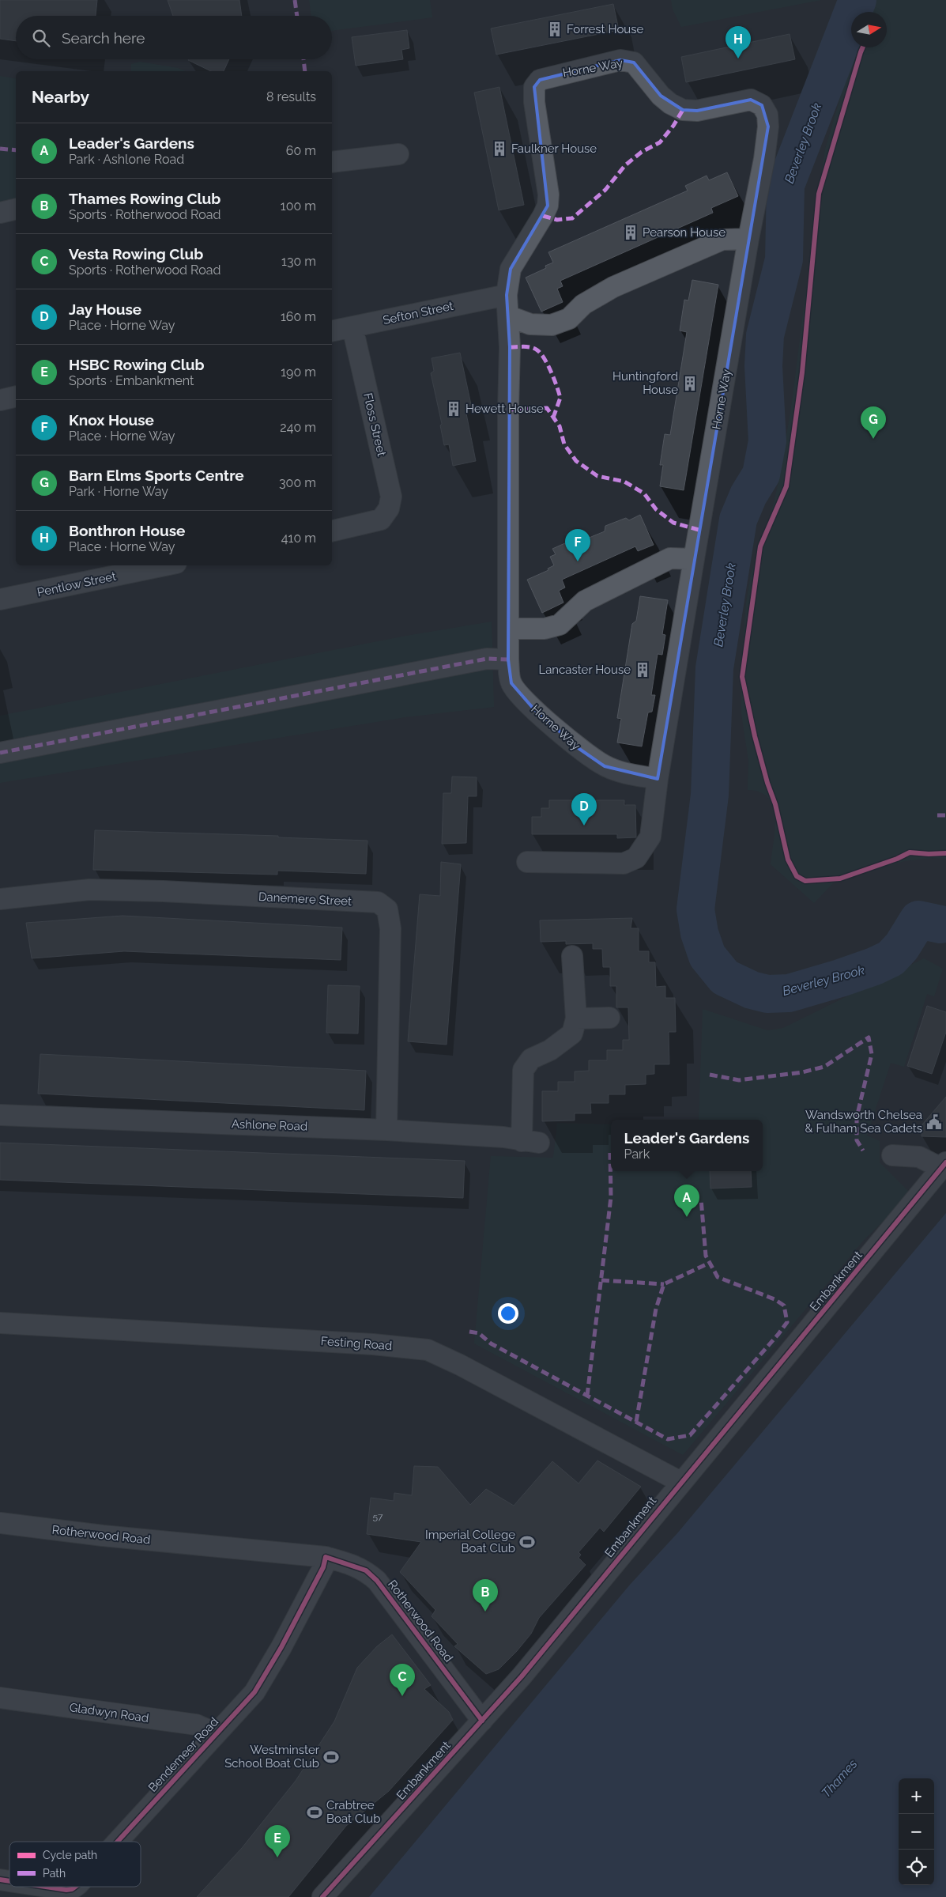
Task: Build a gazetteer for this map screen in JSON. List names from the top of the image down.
{
  "streets": {
    "street": [
      "Horne Way",
      "Sefton Street",
      "Floss Street",
      "Pentlow Street",
      "Danemere Street",
      "Ashlone Road",
      "Embankment",
      "Festing Road",
      "Rotherwood Road",
      "Gladwyn Road",
      "Bendemeer Road"
    ]
  },
  "crossings": [
    ["Horne Way", "Sefton Street"],
    ["Sefton Street", "Floss Street"],
    ["Danemere Street", "Ashlone Road"],
    ["Embankment", "Festing Road"],
    ["Embankment", "Rotherwood Road"],
    ["Rotherwood Road", "Bendemeer Road"],
    ["Gladwyn Road", "Bendemeer Road"]
  ],
  "water": ["Beverley Brook", "Thames"],
  "places": {
    "building": [
      "Forrest House",
      "Faulkner House",
      "Pearson House",
      "Huntingford House",
      "Hewett House",
      "Lancaster House"
    ],
    "public building": ["Wandsworth Chelsea & Fulham Sea Cadets"],
    "sports": ["Imperial College Boat Club", "Westminster School Boat Club", "Crabtree Boat Club"]
  },
  "house_numbers": ["57"],
  "legend": ["Cycle path", "Path"],
  "north": "right",
  "page": {
    "search": "Search here",
    "pins": [
      "H",
      "G",
      "F",
      "D",
      "A",
      "B",
      "C",
      "E"
    ],
    "heading": ["Nearby", "8 results"],
    "list": [
      {
        "mark": "A",
        "name": "Leader's Gardens",
        "note": "Park · Ashlone Road",
        "value": "60 m"
      },
      {
        "mark": "B",
        "name": "Thames Rowing Club",
        "note": "Sports · Rotherwood Road",
        "value": "100 m"
      },
      {
        "mark": "C",
        "name": "Vesta Rowing Club",
        "note": "Sports · Rotherwood Road",
        "value": "130 m"
      },
      {
        "mark": "D",
        "name": "Jay House",
        "note": "Place · Horne Way",
        "value": "160 m"
      },
      {
        "mark": "E",
        "name": "HSBC Rowing Club",
        "note": "Sports · Embankment",
        "value": "190 m"
      },
      {
        "mark": "F",
        "name": "Knox House",
        "note": "Place · Horne Way",
        "value": "240 m"
      },
      {
        "mark": "G",
        "name": "Barn Elms Sports Centre",
        "note": "Park · Horne Way",
        "value": "300 m"
      },
      {
        "mark": "H",
        "name": "Bonthron House",
        "note": "Place · Horne Way",
        "value": "410 m"
      }
    ],
    "popup": ["Leader's Gardens", "Park"],
    "map_buttons": ["+", "−"]
  }
}
